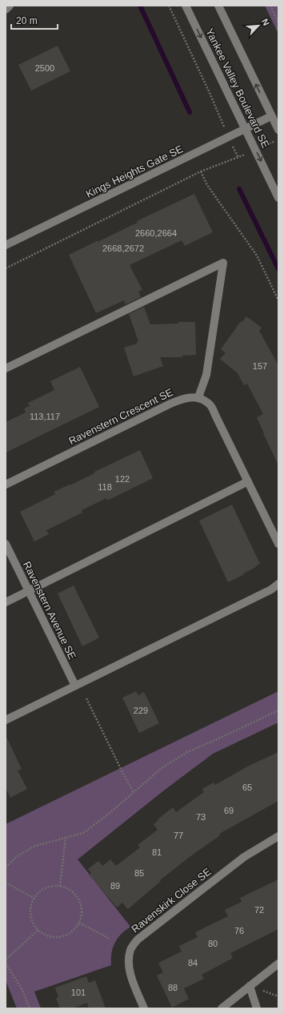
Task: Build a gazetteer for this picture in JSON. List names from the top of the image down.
{
  "streets": {
    "street": [
      "Yankee Valley Boulevard SE",
      "Kings Heights Gate SE",
      "Ravenstern Crescent SE",
      "Ravenstern Avenue SE",
      "Ravenskirk Close SE"
    ]
  },
  "crossings": [
    ["Yankee Valley Boulevard SE", "Kings Heights Gate SE"]
  ],
  "house_numbers": [
    "2500",
    "2660,2664",
    "2668,2672",
    "157",
    "113,117",
    "122",
    "118",
    "229",
    "65",
    "69",
    "73",
    "77",
    "81",
    "85",
    "89",
    "72",
    "76",
    "80",
    "84",
    "88",
    "101"
  ],
  "scale_bar": "20 m",
  "north": "top right"
}
